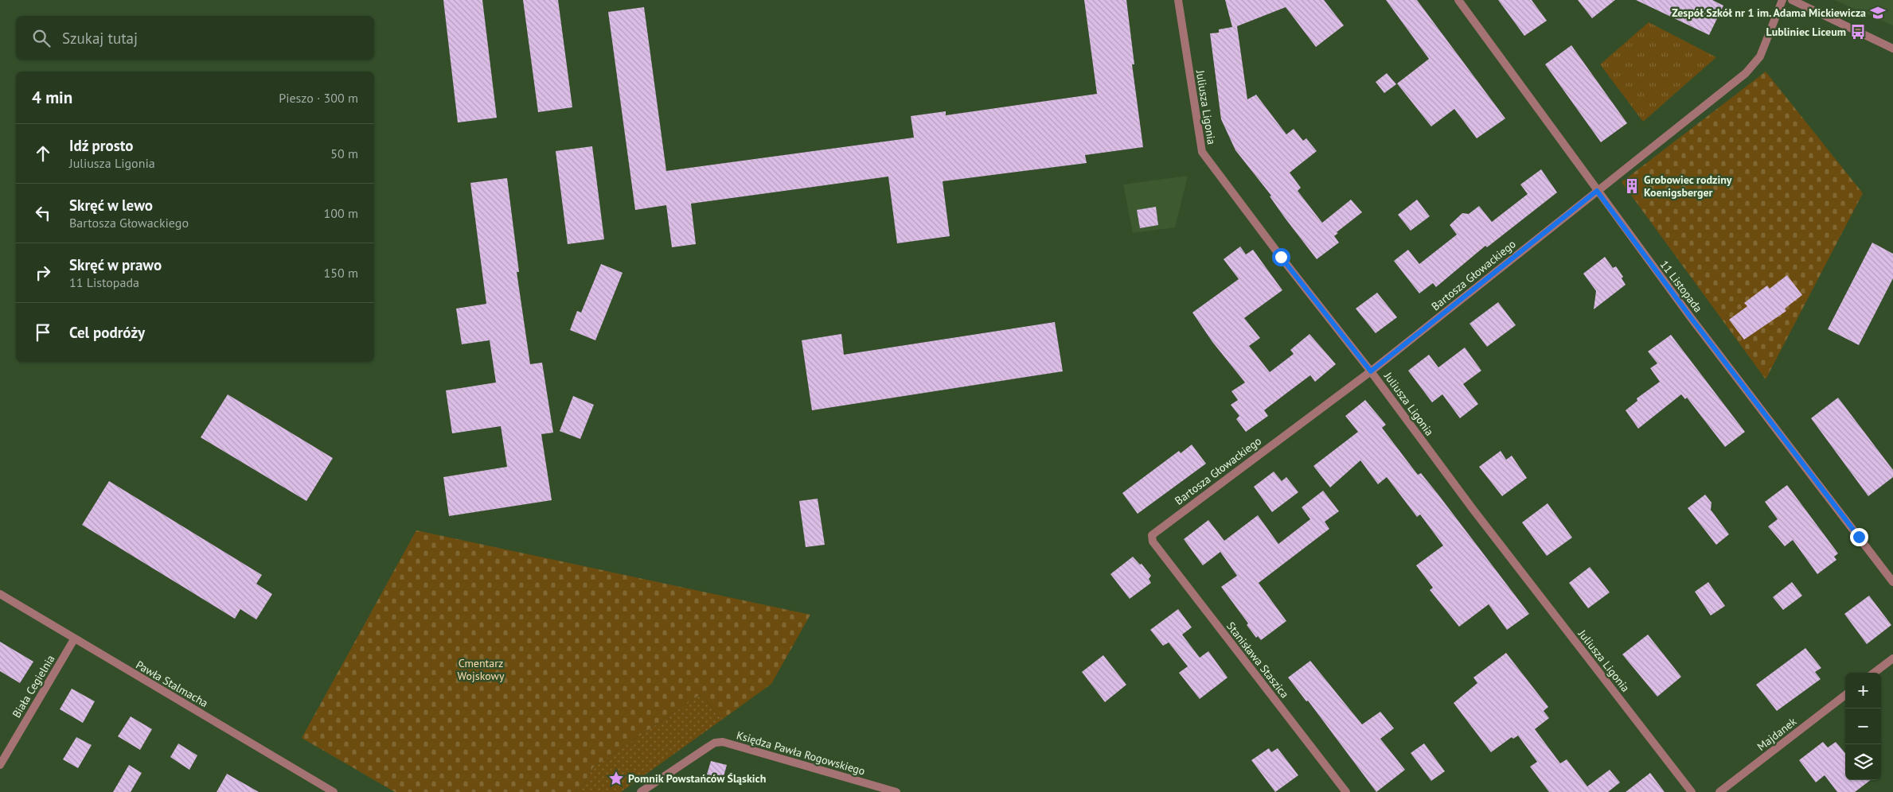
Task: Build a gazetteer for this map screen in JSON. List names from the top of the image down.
{
  "streets": {
    "street": [
      "Juliusza Ligonia",
      "Bartosza Głowackiego",
      "11 Listopada",
      "Stanisława Staszica",
      "Pawła Stalmacha",
      "Biała Cegielnia",
      "Majdanek",
      "Księdza Pawła Rogowskiego"
    ]
  },
  "crossings": [
    ["Juliusza Ligonia", "Bartosza Głowackiego"],
    ["Bartosza Głowackiego", "11 Listopada"],
    ["Bartosza Głowackiego", "Stanisława Staszica"],
    ["Pawła Stalmacha", "Biała Cegielnia"]
  ],
  "parks": ["Cmentarz Wojskowy"],
  "places": {
    "school or university": ["Zespół Szkół nr 1 im. Adama Mickiewicza"],
    "bus stop": ["Lubliniec Liceum"],
    "building": ["Grobowiec rodziny Koenigsberger"],
    "place": ["Pomnik Powstańców Śląskich"]
  },
  "page": {
    "search": "Szukaj tutaj",
    "heading": ["4 min", "Pieszo · 300 m"],
    "list": [
      ["Idź prosto", "Juliusza Ligonia", "50 m"],
      ["Skręć w lewo", "Bartosza Głowackiego", "100 m"],
      ["Skręć w prawo", "11 Listopada", "150 m"],
      "Cel podróży"
    ],
    "map_buttons": ["+", "−"]
  }
}
